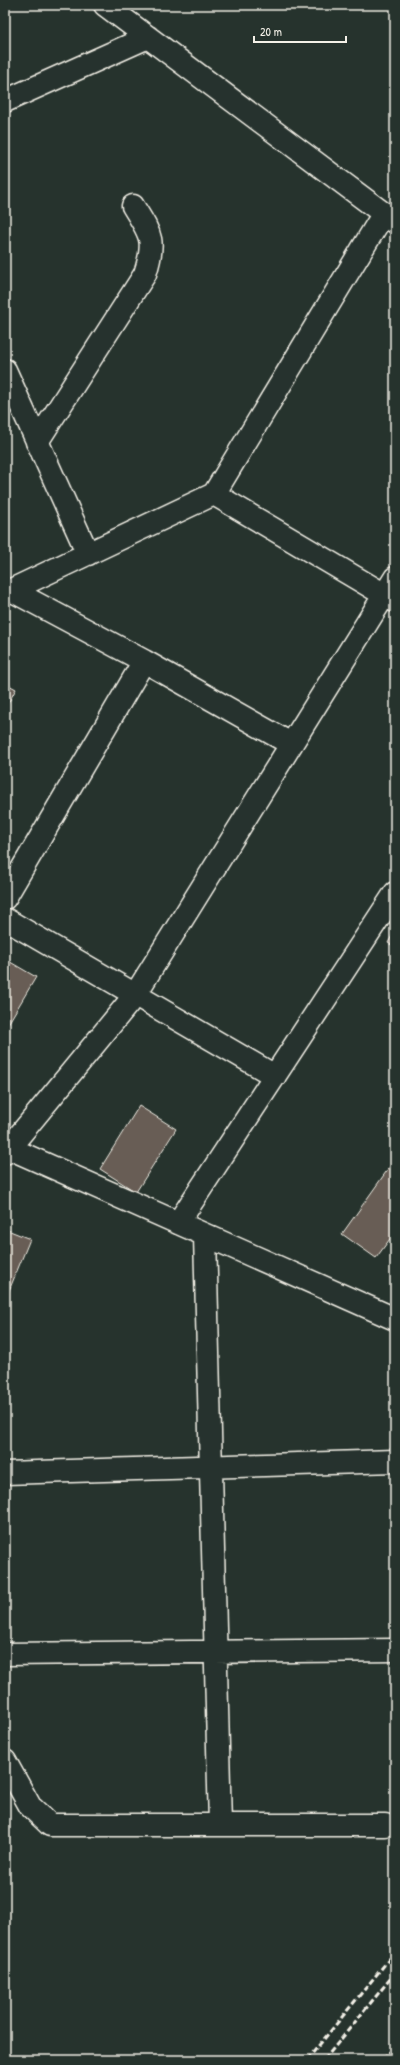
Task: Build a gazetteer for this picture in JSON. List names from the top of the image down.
{
  "scale_bar": "20 m"
}
